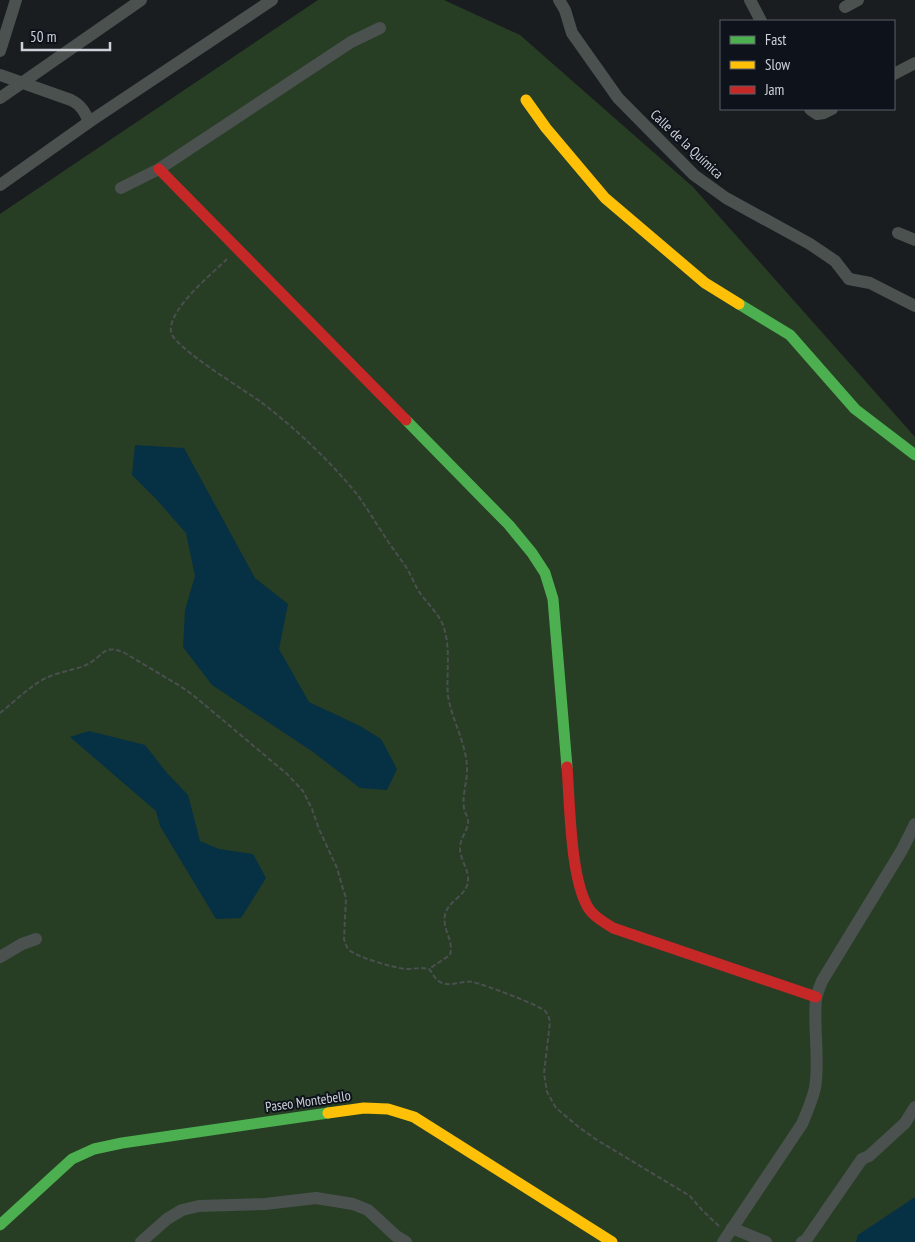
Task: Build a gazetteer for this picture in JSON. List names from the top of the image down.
{
  "streets": {
    "street": ["Calle de la Química", "Paseo Montebello"]
  },
  "legend": ["Fast", "Slow", "Jam"],
  "scale_bar": "50 m"
}
